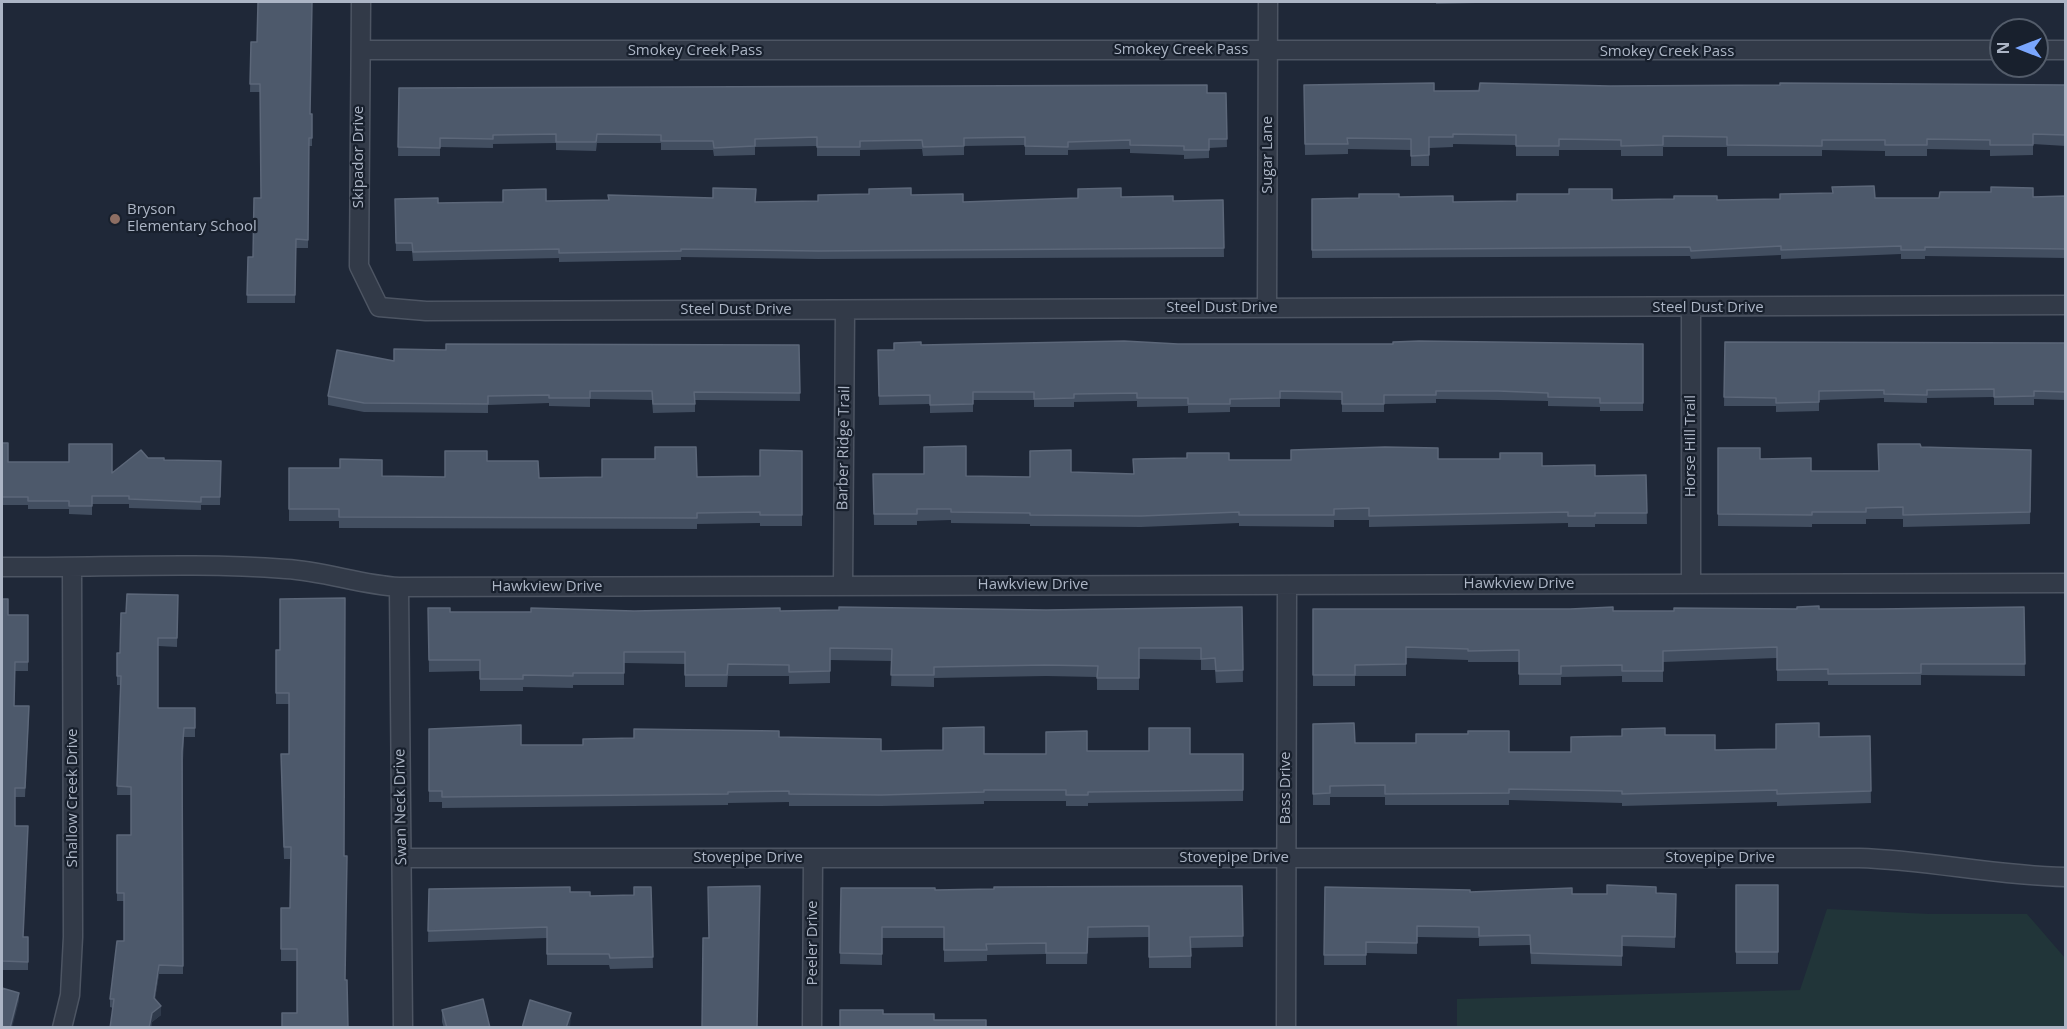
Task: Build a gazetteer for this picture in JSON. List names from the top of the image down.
{
  "streets": {
    "street": [
      "Smokey Creek Pass",
      "Sugar Lane",
      "Skipador Drive",
      "Steel Dust Drive",
      "Horse Hill Trail",
      "Barber Ridge Trail",
      "Hawkview Drive",
      "Bass Drive",
      "Shallow Creek Drive",
      "Swan Neck Drive",
      "Stovepipe Drive",
      "Peeler Drive"
    ]
  },
  "crossings": [
    ["Smokey Creek Pass", "Sugar Lane"],
    ["Smokey Creek Pass", "Skipador Drive"],
    ["Sugar Lane", "Steel Dust Drive"],
    ["Skipador Drive", "Steel Dust Drive"],
    ["Steel Dust Drive", "Horse Hill Trail"],
    ["Steel Dust Drive", "Barber Ridge Trail"],
    ["Horse Hill Trail", "Hawkview Drive"],
    ["Barber Ridge Trail", "Hawkview Drive"],
    ["Hawkview Drive", "Bass Drive"],
    ["Hawkview Drive", "Shallow Creek Drive"],
    ["Hawkview Drive", "Swan Neck Drive"],
    ["Bass Drive", "Stovepipe Drive"],
    ["Swan Neck Drive", "Stovepipe Drive"],
    ["Stovepipe Drive", "Peeler Drive"]
  ],
  "places": ["Bryson Elementary School"],
  "north": "left"
}
